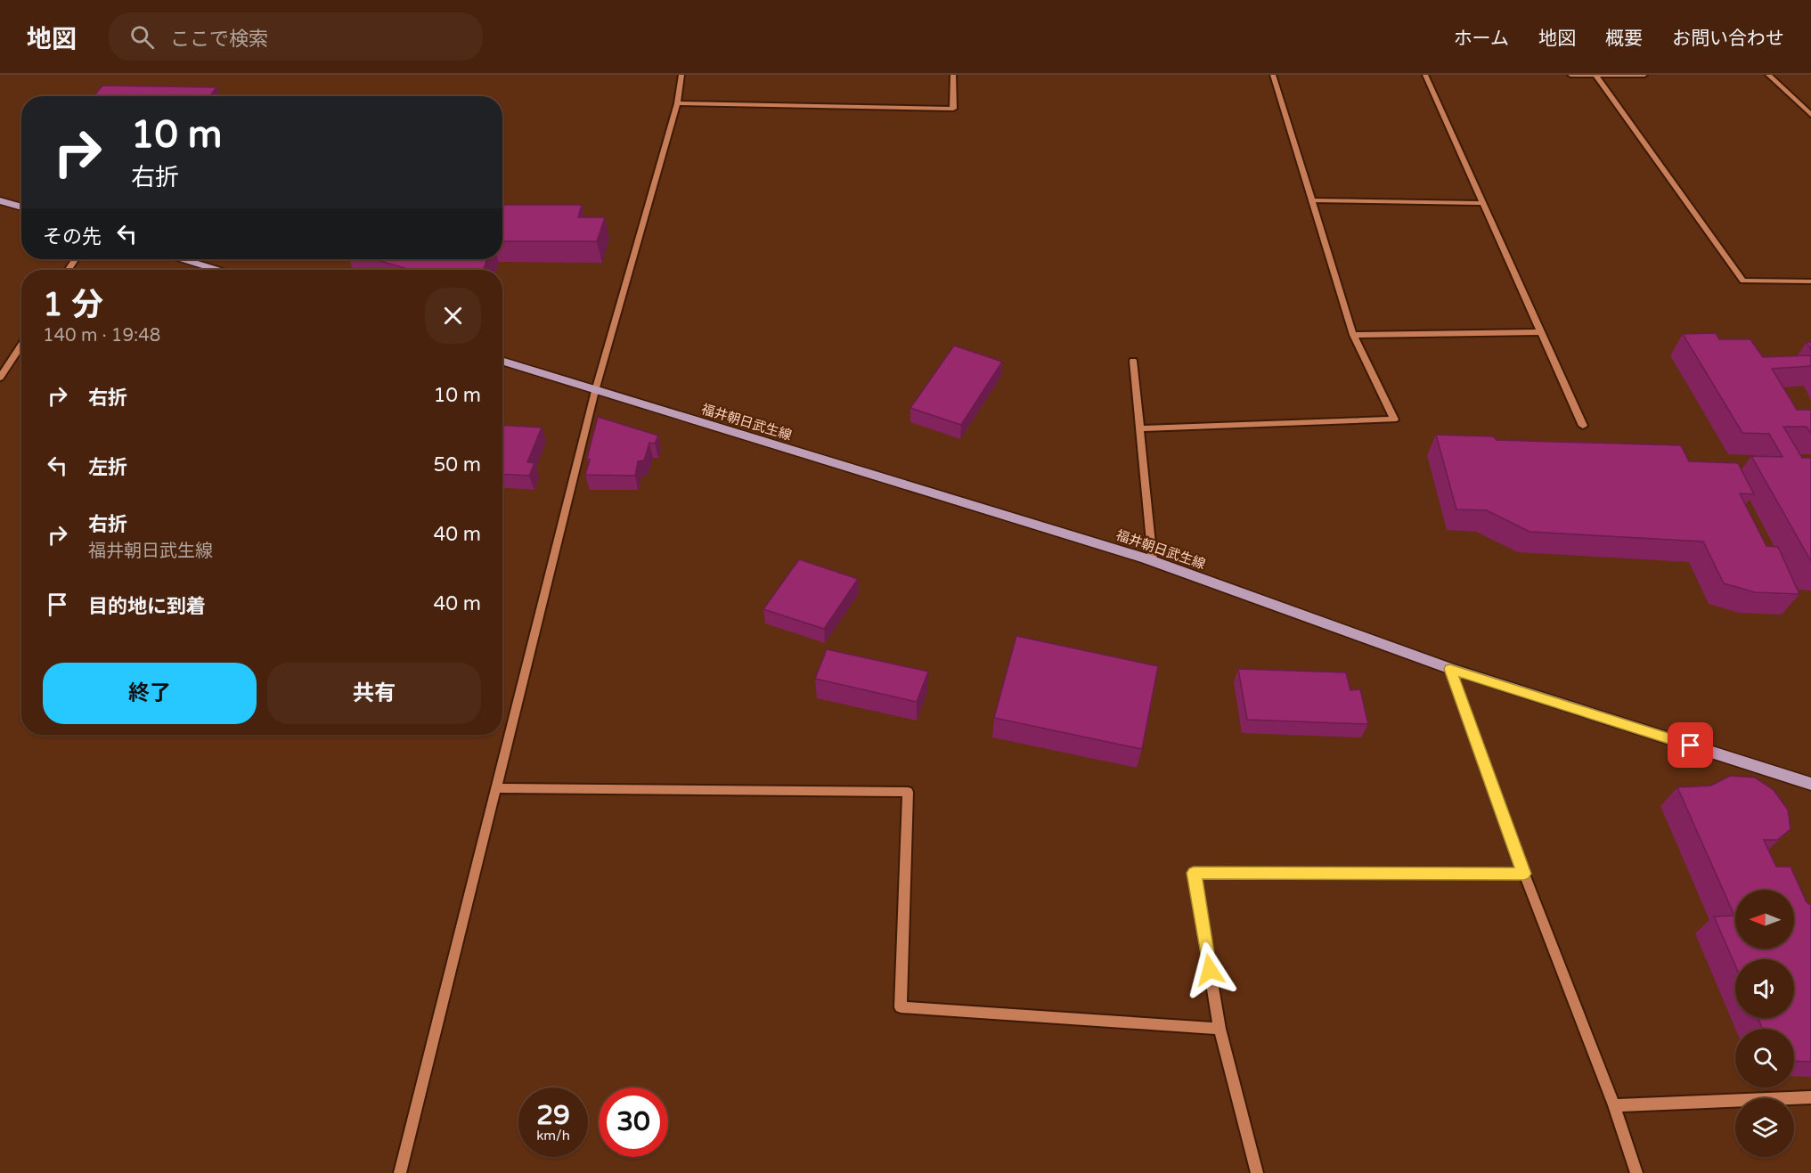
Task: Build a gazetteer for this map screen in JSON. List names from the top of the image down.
{
  "streets": {
    "main road": ["福井朝日武生線"]
  },
  "north": "left",
  "page": {
    "header": "地図",
    "search": "ここで検索",
    "nav": [
      "ホーム",
      "地図",
      "概要",
      "お問い合わせ"
    ],
    "turn": ["10 m", "右折"],
    "then": "その先",
    "heading": ["1 分", "140 m · 19:48"],
    "list": [
      {
        "name": "右折",
        "value": "10 m"
      },
      {
        "name": "左折",
        "value": "50 m"
      },
      {
        "name": "右折",
        "note": "福井朝日武生線",
        "value": "40 m"
      },
      {
        "name": "目的地に到着",
        "value": "40 m"
      }
    ],
    "buttons": ["終了", "共有"],
    "speed": "29 km/h",
    "limit": "30"
  }
}
